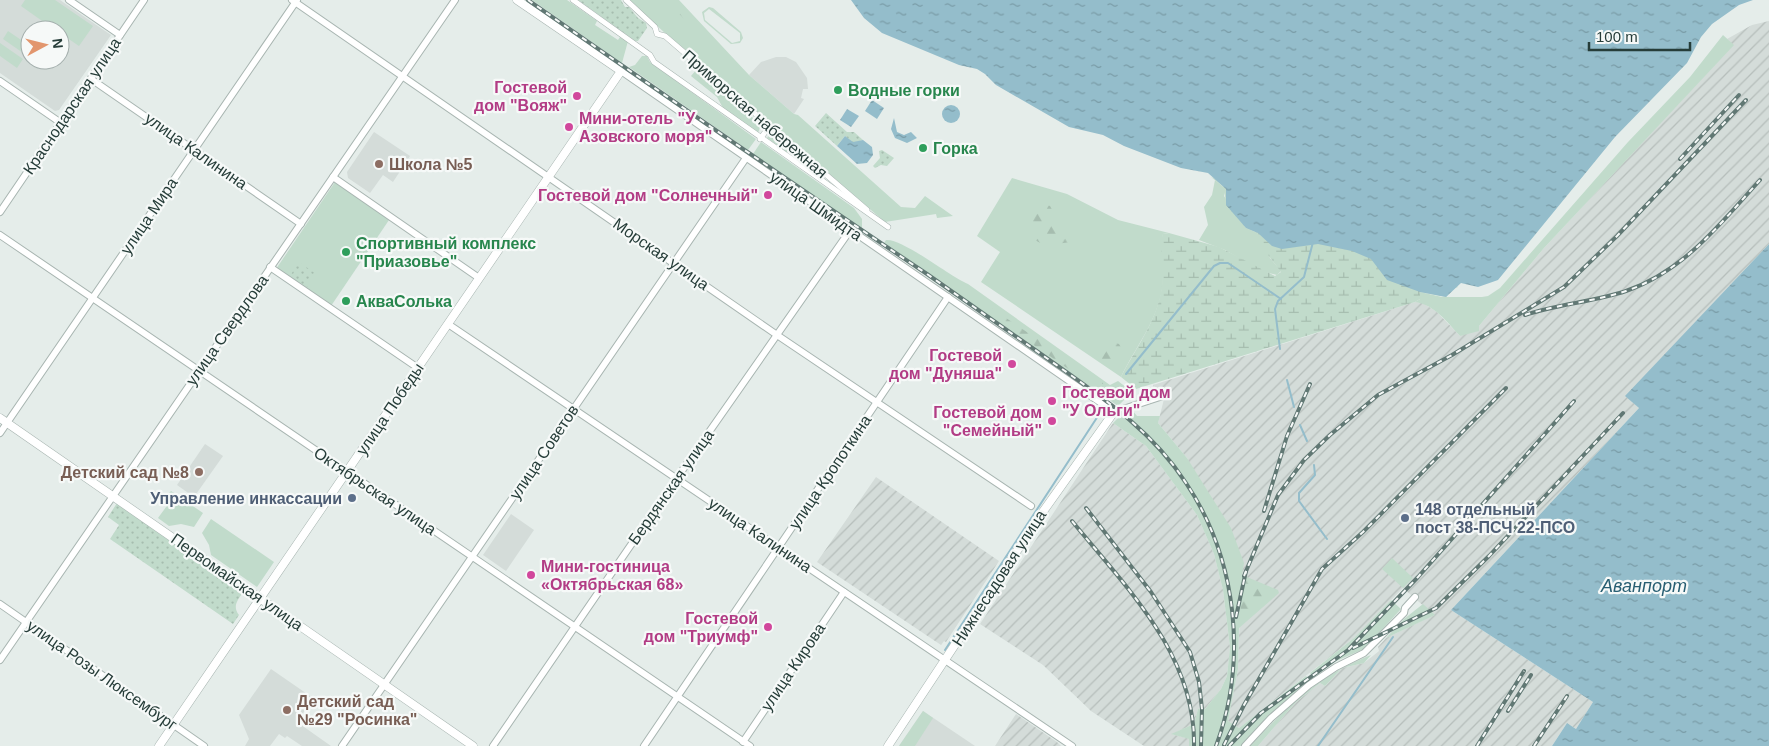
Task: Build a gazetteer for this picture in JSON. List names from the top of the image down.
{
  "streets": {
    "street": [
      "Краснодарская улица",
      "Приморская набережная",
      "улица Калинина",
      "улица Шмидта",
      "улица Мира",
      "Морская улица",
      "улица Свердлова",
      "улица Победы",
      "улица Советов",
      "улица Кропоткина",
      "Бердянская улица",
      "Октябрьская улица",
      "Нижнесадовая улица",
      "Первомайская улица",
      "улица Кирова",
      "улица Розы Люксембург"
    ]
  },
  "crossings": [
    ["Краснодарская улица", "улица Калинина"],
    ["улица Калинина", "улица Мира"],
    ["улица Калинина", "улица Свердлова"],
    ["улица Калинина", "улица Победы"],
    ["улица Калинина", "улица Советов"],
    ["улица Калинина", "улица Кропоткина"],
    ["улица Калинина", "Бердянская улица"],
    ["улица Калинина", "Нижнесадовая улица"],
    ["улица Калинина", "улица Кирова"],
    ["улица Шмидта", "улица Победы"],
    ["улица Шмидта", "улица Советов"],
    ["улица Шмидта", "улица Кропоткина"],
    ["улица Шмидта", "Бердянская улица"],
    ["улица Шмидта", "Нижнесадовая улица"],
    ["улица Мира", "Морская улица"],
    ["улица Мира", "Октябрьская улица"],
    ["улица Мира", "Первомайская улица"],
    ["Морская улица", "улица Свердлова"],
    ["Морская улица", "улица Победы"],
    ["Морская улица", "улица Советов"],
    ["Морская улица", "улица Кропоткина"],
    ["Морская улица", "Бердянская улица"],
    ["улица Свердлова", "Октябрьская улица"],
    ["улица Свердлова", "Первомайская улица"],
    ["улица Свердлова", "улица Розы Люксембург"],
    ["улица Победы", "Октябрьская улица"],
    ["улица Победы", "Первомайская улица"],
    ["улица Победы", "улица Розы Люксембург"],
    ["улица Советов", "Октябрьская улица"],
    ["улица Советов", "Первомайская улица"],
    ["улица Кропоткина", "Октябрьская улица"],
    ["Бердянская улица", "Октябрьская улица"],
    ["Октябрьская улица", "улица Кирова"]
  ],
  "water": ["Аванпорт"],
  "places": [
    "Водные горки",
    "Гостевой дом \"Вояж\"",
    "Мини-отель \"У Азовского моря\"",
    "Горка",
    "Школа №5",
    "Гостевой дом \"Солнечный\"",
    "Спортивный комплекс \"Приазовье\"",
    "АкваСолька",
    "Гостевой дом \"Дуняша\"",
    "Гостевой дом \"У Ольги\"",
    "Гостевой дом \"Семейный\"",
    "Детский сад №8",
    "Управление инкассации",
    "148 отдельный пост 38-ПСЧ 22-ПСО",
    "Мини-гостиница «Октябрьская 68»",
    "Гостевой дом \"Триумф\"",
    "Детский сад №29 \"Росинка\""
  ],
  "scale_bar": "100 m",
  "north": "right"
}
